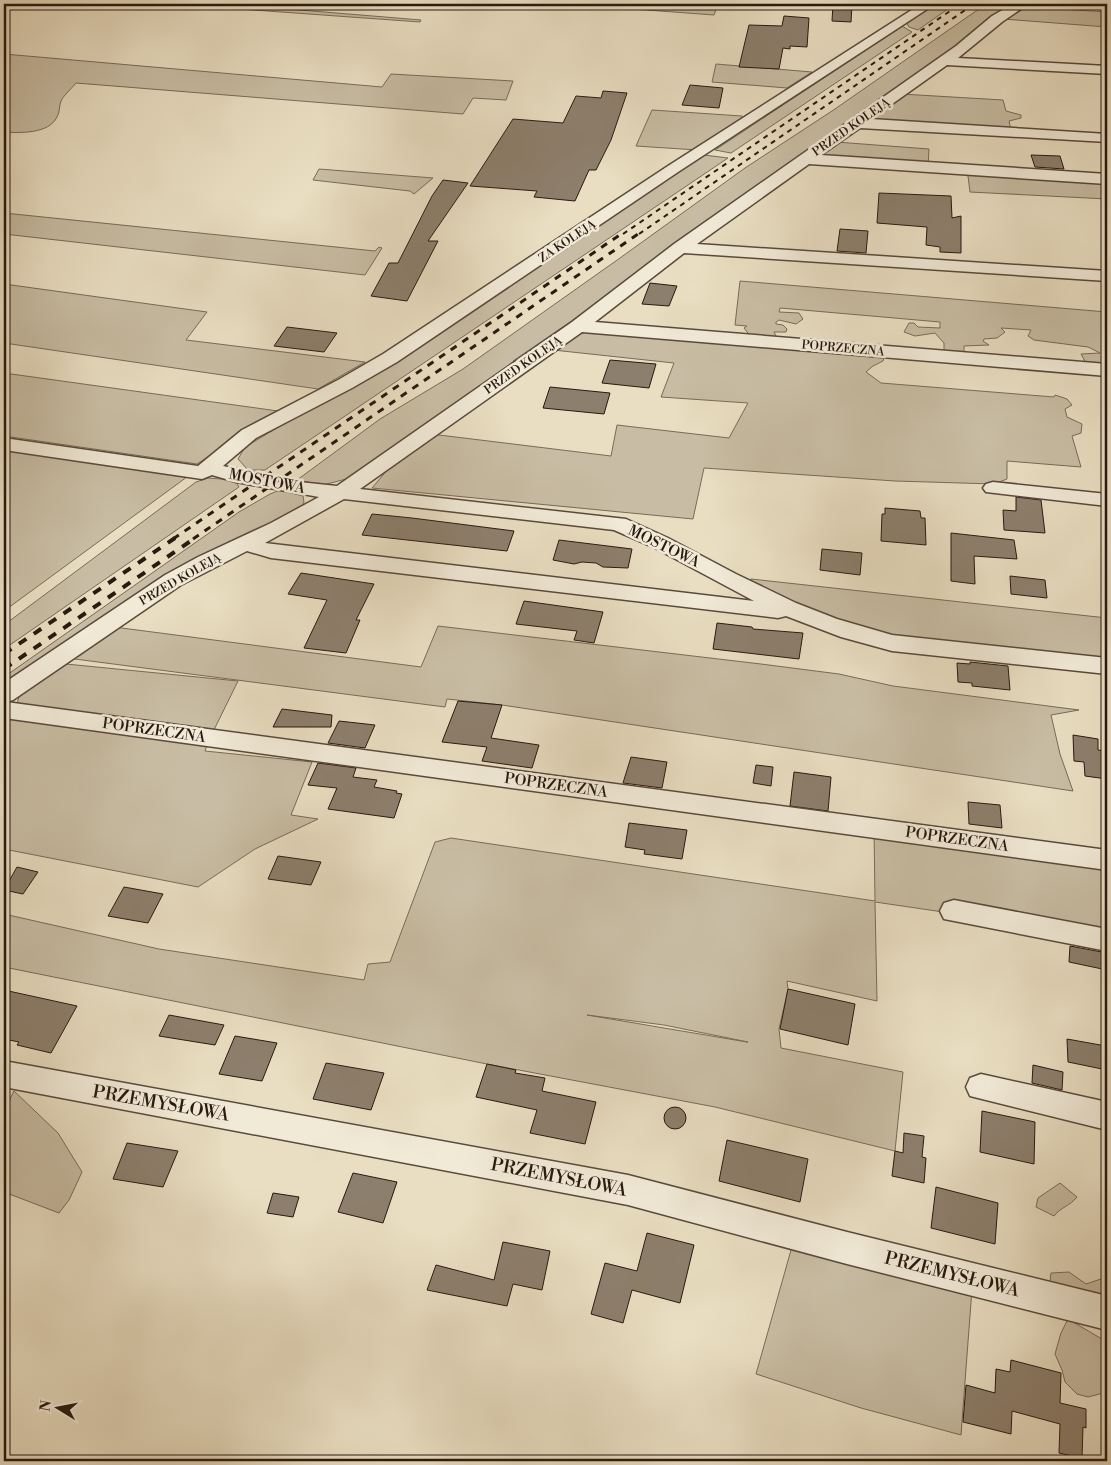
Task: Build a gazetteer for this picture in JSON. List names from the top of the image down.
{
  "streets": {
    "street": [
      "PRZED KOLEJĄ",
      "ZA KOLEJĄ",
      "POPRZECZNA",
      "MOSTOWA",
      "PRZEMYSŁOWA"
    ]
  },
  "crossings": [
    ["PRZED KOLEJĄ", "POPRZECZNA"],
    ["PRZED KOLEJĄ", "MOSTOWA"],
    ["ZA KOLEJĄ", "MOSTOWA"]
  ],
  "north": "left"
}
